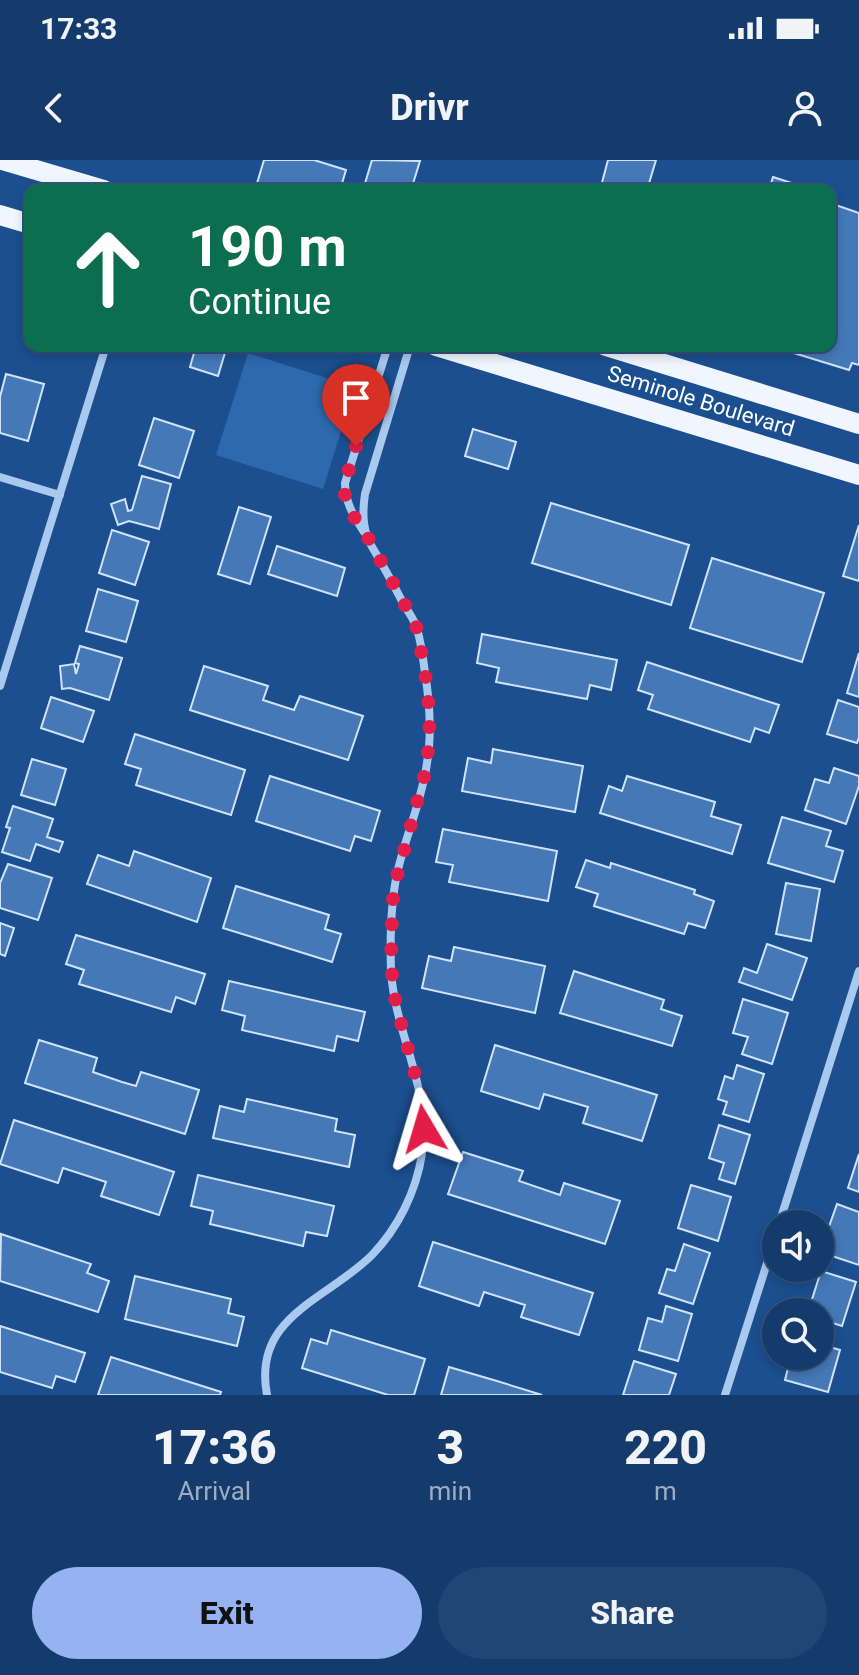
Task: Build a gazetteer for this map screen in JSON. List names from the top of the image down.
{
  "streets": {
    "main road": ["Seminole Boulevard"]
  },
  "page": {
    "status": "17:33",
    "header": "Drivr",
    "turn": ["190 m", "Continue"],
    "eta": [
      "17:36",
      "Arrival",
      "3",
      "min",
      "220",
      "m"
    ],
    "buttons": ["Exit", "Share"]
  }
}
